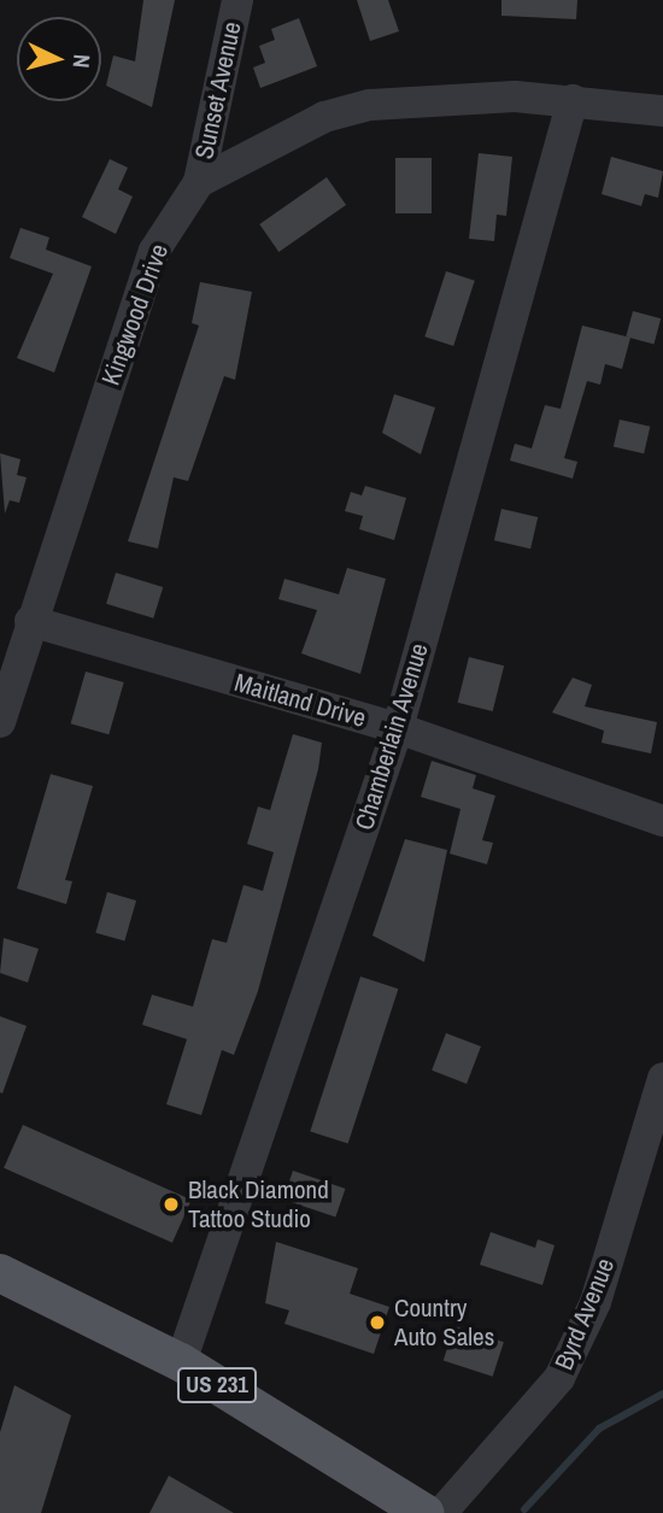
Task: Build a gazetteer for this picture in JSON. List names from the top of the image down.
{
  "streets": {
    "main road": ["US 231"],
    "street": [
      "Sunset Avenue",
      "Kingwood Drive",
      "Maitland Drive",
      "Chamberlain Avenue",
      "Byrd Avenue"
    ]
  },
  "crossings": [
    ["Sunset Avenue", "Kingwood Drive"],
    ["Kingwood Drive", "Maitland Drive"],
    ["Maitland Drive", "Chamberlain Avenue"],
    ["Chamberlain Avenue", "US 231"]
  ],
  "places": ["Black Diamond Tattoo Studio", "Country Auto Sales"],
  "north": "right"
}
